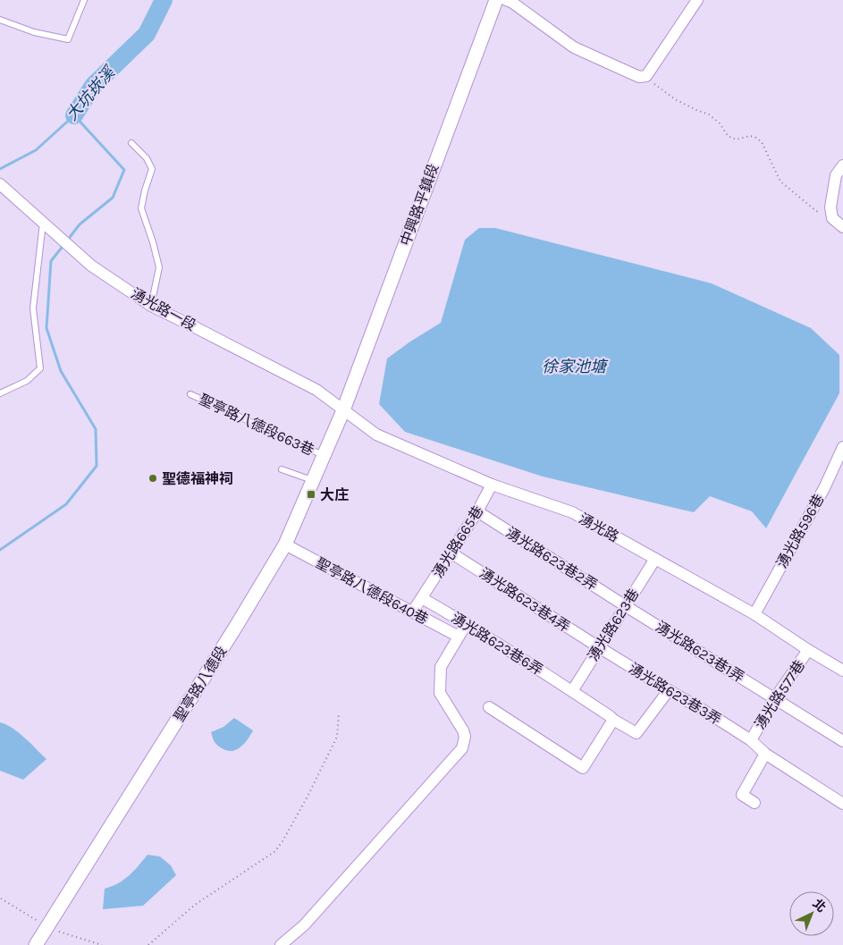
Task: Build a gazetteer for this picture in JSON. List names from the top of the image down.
{
  "streets": {
    "street": [
      "中興路平鎮段",
      "湧光路一段",
      "湧光路",
      "湧光路596巷",
      "湧光路665巷",
      "湧光路623巷2弄",
      "聖亭路八德段640巷",
      "湧光路623巷4弄",
      "湧光路623巷",
      "湧光路623巷6弄",
      "湧光路623巷1弄",
      "聖亭路八德段",
      "湧光路623巷3弄",
      "湧光路577巷"
    ],
    "lane": ["聖亭路八德段663巷"]
  },
  "crossings": [
    ["中興路平鎮段", "湧光路一段"],
    ["中興路平鎮段", "湧光路"],
    ["中興路平鎮段", "聖亭路八德段"],
    ["湧光路一段", "湧光路"],
    ["湧光路一段", "聖亭路八德段"],
    ["聖亭路八德段663巷", "聖亭路八德段"],
    ["湧光路", "湧光路596巷"],
    ["湧光路", "湧光路665巷"],
    ["湧光路", "湧光路623巷"],
    ["湧光路", "聖亭路八德段"],
    ["湧光路", "湧光路577巷"],
    ["湧光路665巷", "湧光路623巷2弄"],
    ["湧光路665巷", "聖亭路八德段640巷"],
    ["湧光路665巷", "湧光路623巷4弄"],
    ["湧光路665巷", "湧光路623巷6弄"],
    ["湧光路623巷2弄", "湧光路623巷"],
    ["湧光路623巷2弄", "湧光路623巷1弄"],
    ["聖亭路八德段640巷", "聖亭路八德段"],
    ["湧光路623巷4弄", "湧光路623巷"],
    ["湧光路623巷4弄", "湧光路623巷3弄"],
    ["湧光路623巷", "湧光路623巷6弄"],
    ["湧光路623巷", "湧光路623巷1弄"],
    ["湧光路623巷", "湧光路623巷3弄"],
    ["湧光路623巷6弄", "湧光路623巷3弄"],
    ["湧光路623巷1弄", "湧光路577巷"],
    ["湧光路623巷3弄", "湧光路577巷"]
  ],
  "water": ["大坑崁溪", "徐家池塘"],
  "places": {
    "other": ["聖德福神祠"],
    "transit": ["大庄"]
  },
  "north": "top right"
}
